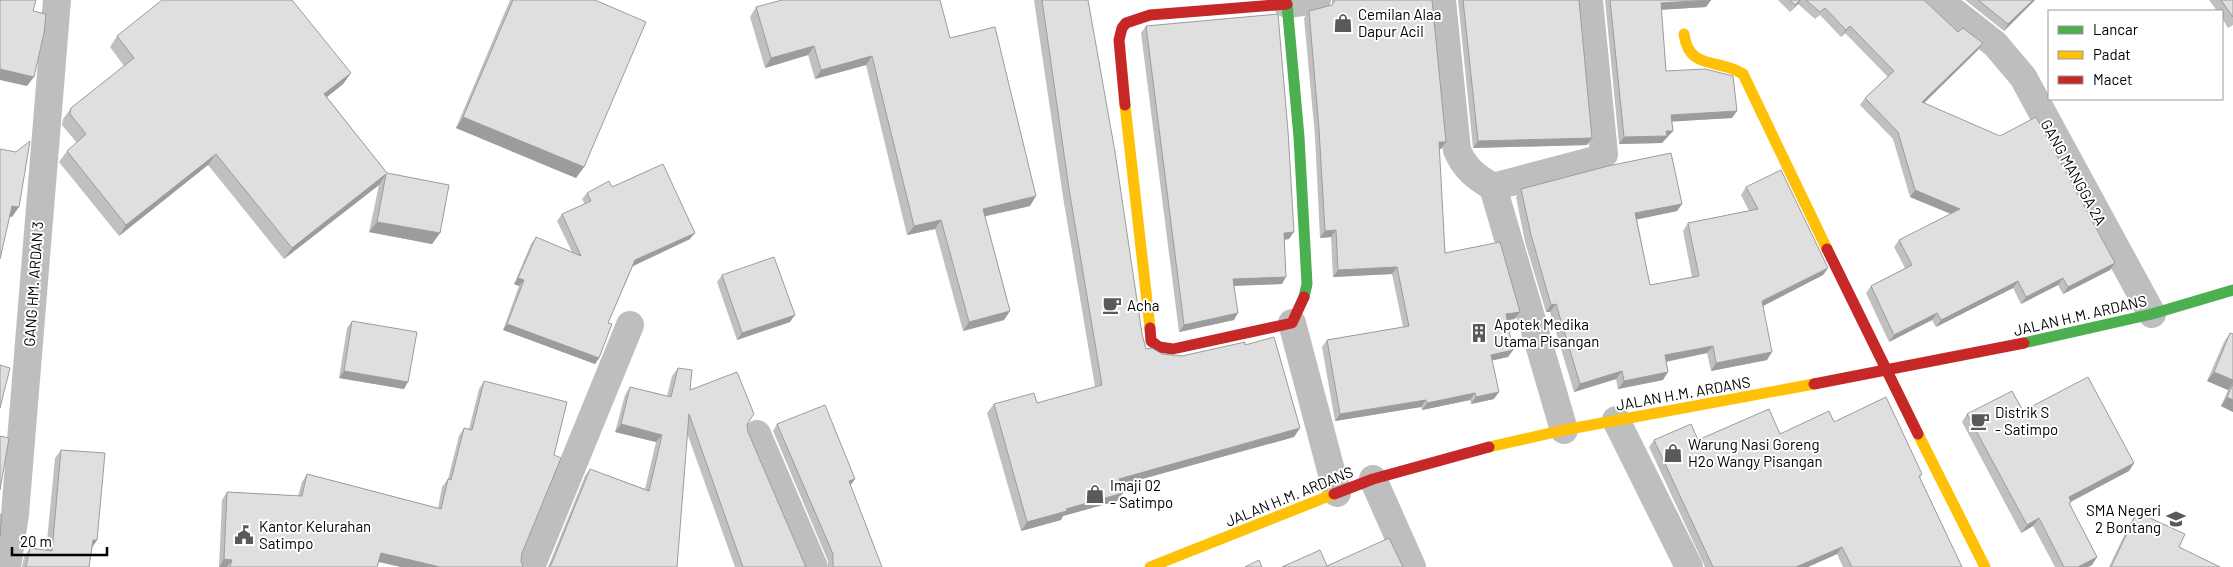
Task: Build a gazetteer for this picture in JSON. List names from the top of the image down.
{
  "streets": {
    "street": ["GANG MANGGA 2A", "GANG HM. ARDAN 3", "JALAN H.M. ARDANS"]
  },
  "crossings": [
    ["GANG MANGGA 2A", "JALAN H.M. ARDANS"]
  ],
  "places": {
    "shop": ["Cemilan Alaa Dapur Acil", "Warung Nasi Goreng H2o Wangy Pisangan", "Imaji 02 - Satimpo"],
    "cafe": ["Acha", "Distrik S - Satimpo"],
    "building": ["Apotek Medika Utama Pisangan"],
    "school or university": ["SMA Negeri 2 Bontang"],
    "public building": ["Kantor Kelurahan Satimpo"]
  },
  "legend": ["Lancar", "Padat", "Macet"],
  "scale_bar": "20 m"
}
